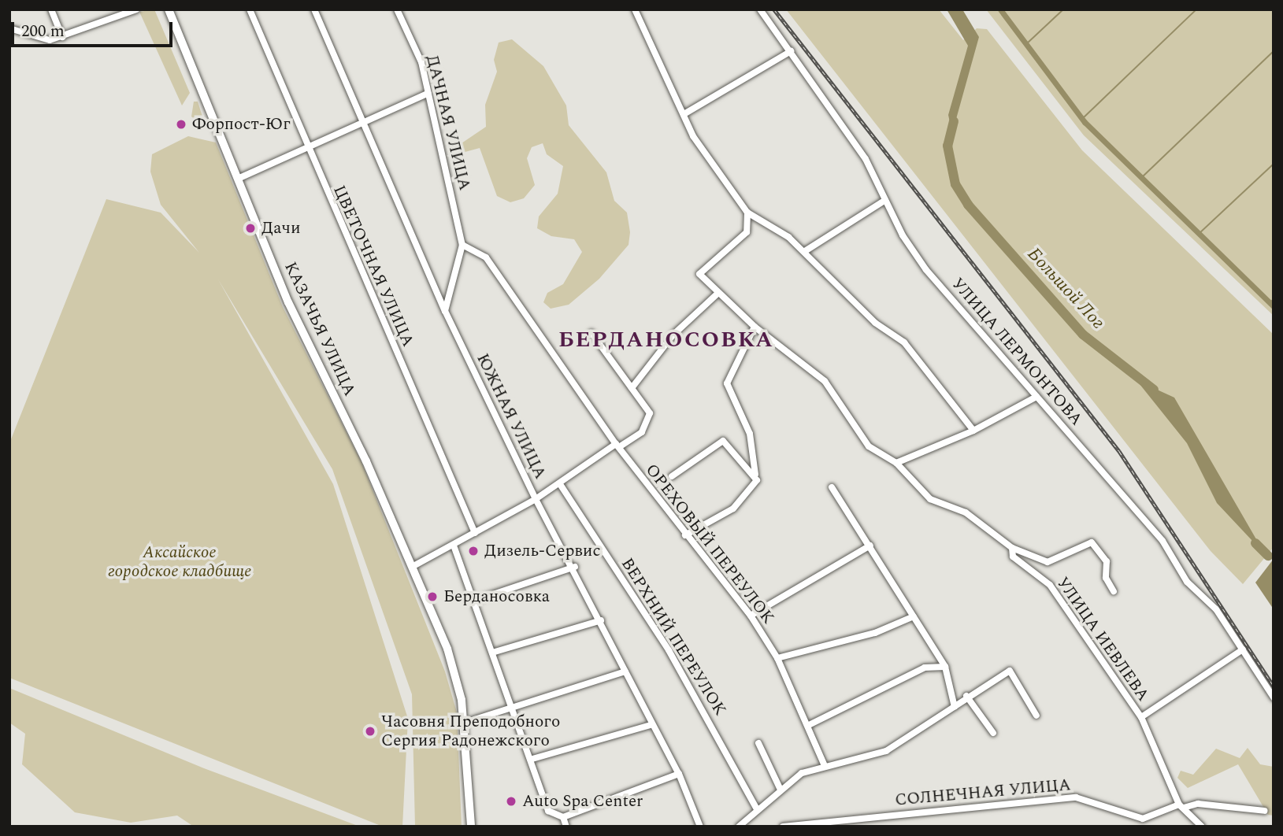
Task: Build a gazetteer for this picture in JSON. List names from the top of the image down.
{
  "streets": {
    "main road": ["КАЗАЧЬЯ УЛИЦА"],
    "street": [
      "ДАЧНАЯ УЛИЦА",
      "ЦВЕТОЧНАЯ УЛИЦА",
      "УЛИЦА ЛЕРМОНТОВА",
      "ЮЖНАЯ УЛИЦА",
      "ОРЕХОВЫЙ ПЕРЕУЛОК",
      "ВЕРХНИЙ ПЕРЕУЛОК",
      "УЛИЦА ИЕВЛЕВА",
      "СОЛНЕЧНАЯ УЛИЦА"
    ]
  },
  "crossings": [
    ["ДАЧНАЯ УЛИЦА", "ОРЕХОВЫЙ ПЕРЕУЛОК"],
    ["УЛИЦА ИЕВЛЕВА", "СОЛНЕЧНАЯ УЛИЦА"]
  ],
  "districts": ["БЕРДАНОСОВКА"],
  "water": ["Большой Лог"],
  "parks": ["Аксайское городское кладбище"],
  "places": [
    "Форпост-Юг",
    "Дачи",
    "Дизель-Сервис",
    "Берданосовка",
    "Часовня Преподобного Сергия Радонежского",
    "Auto Spa Center"
  ],
  "scale_bar": "200 m"
}
